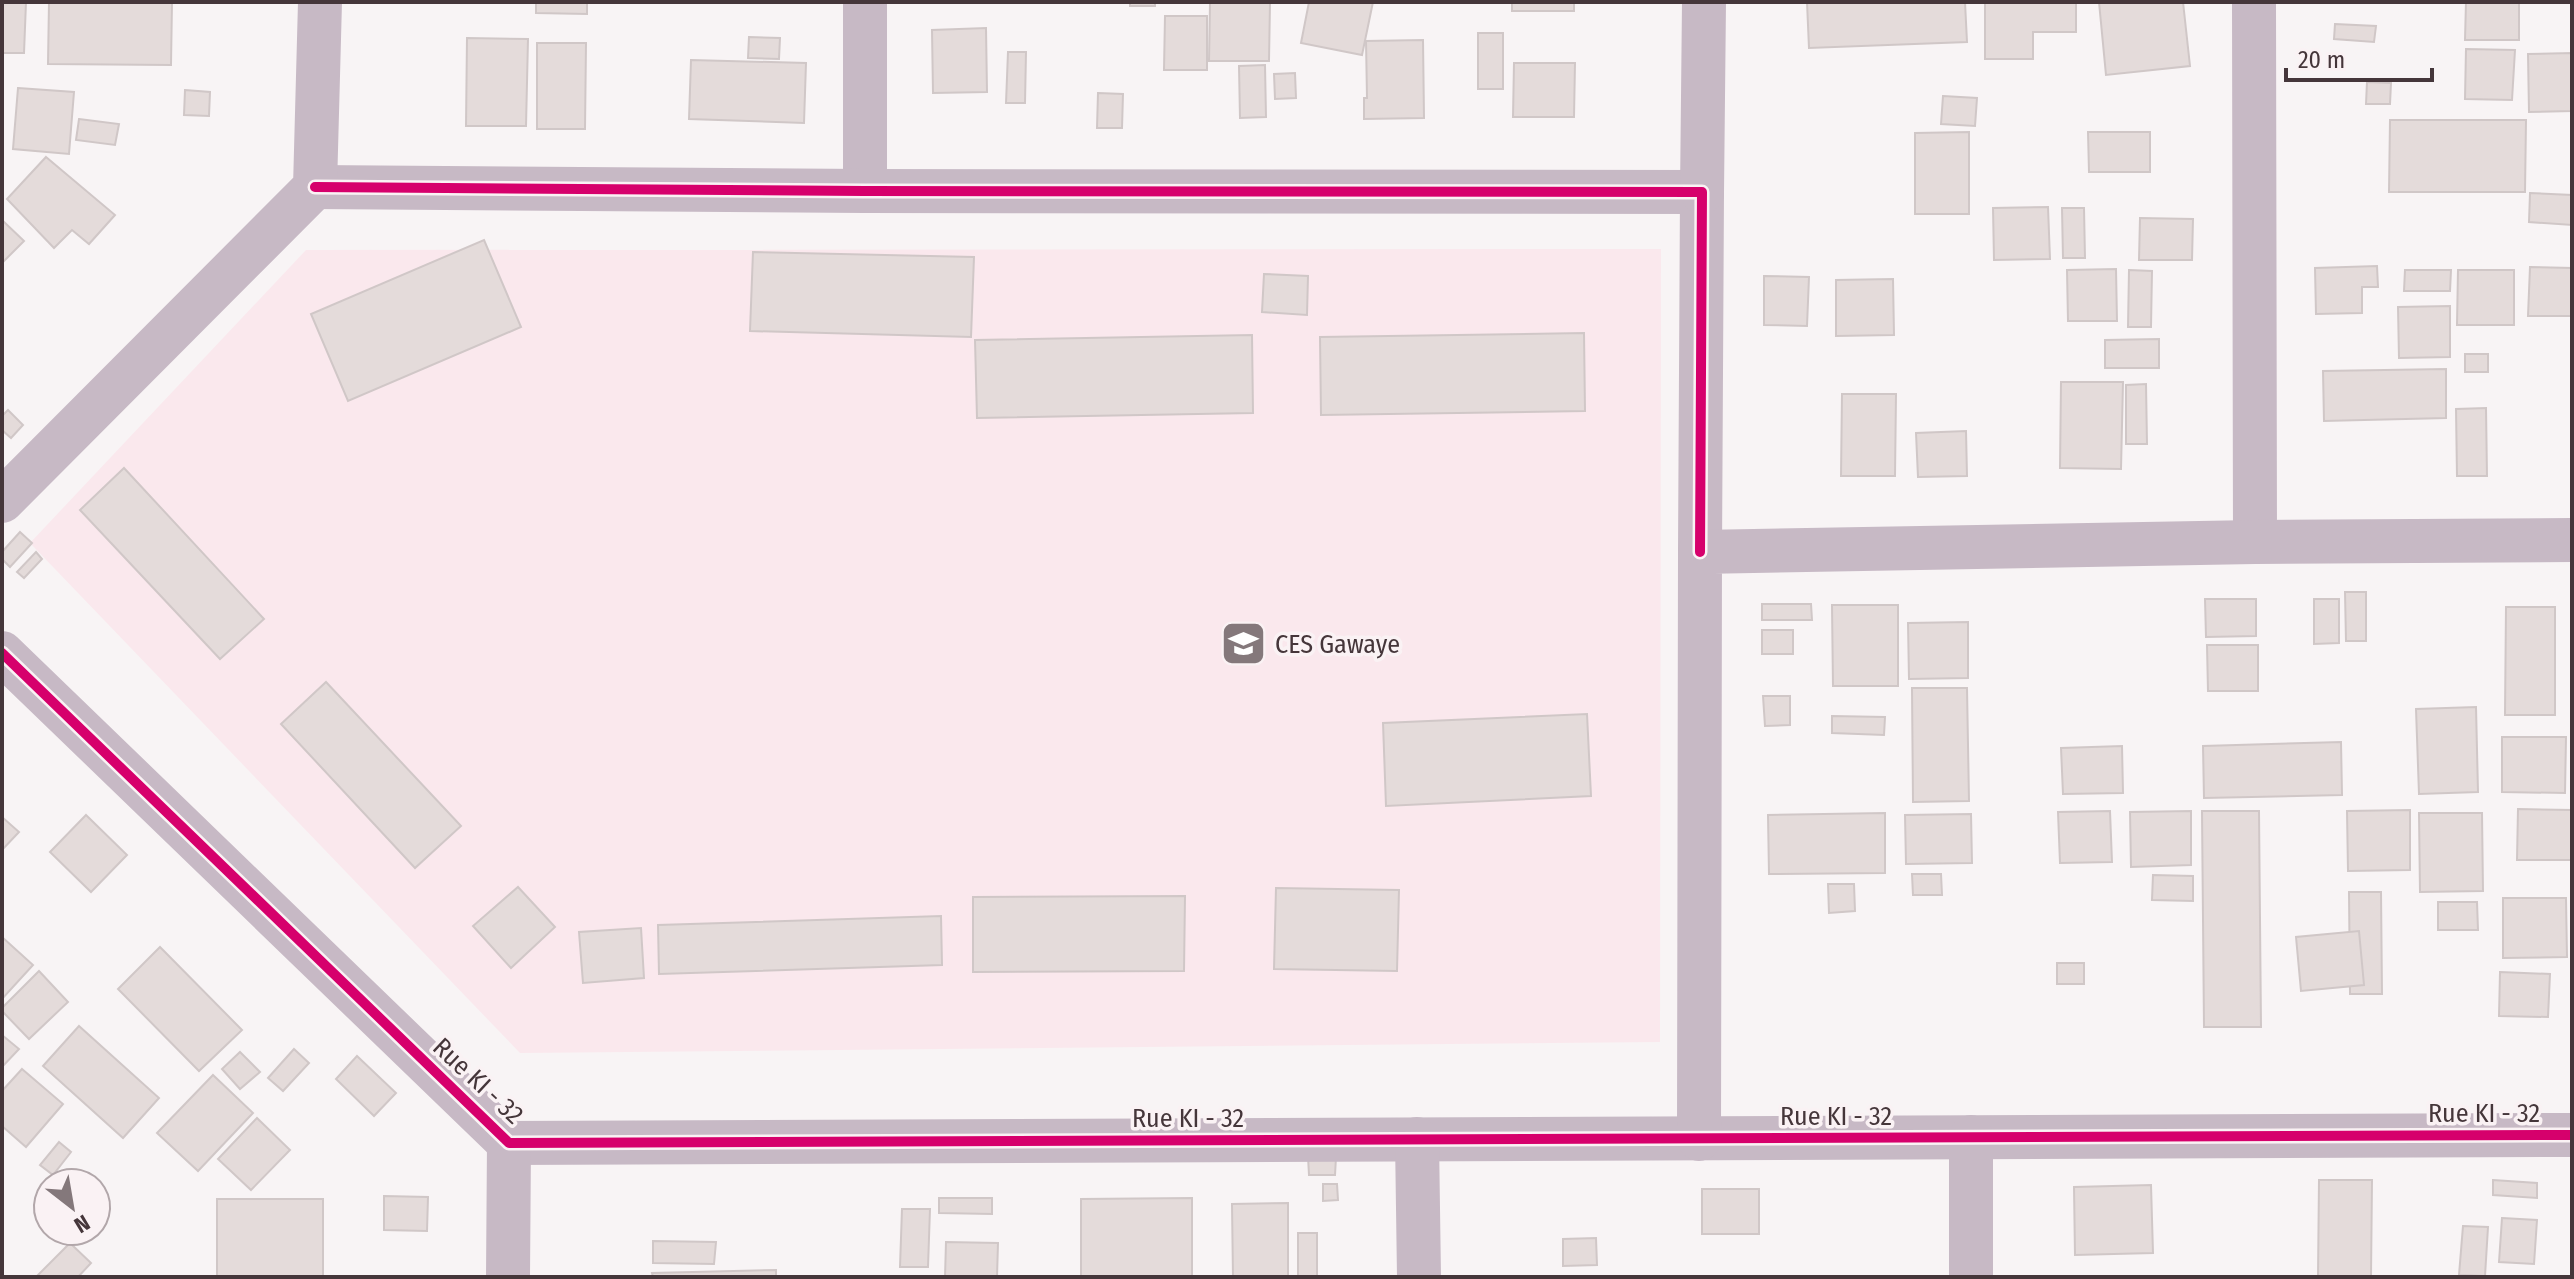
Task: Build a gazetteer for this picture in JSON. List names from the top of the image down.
{
  "streets": {
    "street": ["Rue KI - 32"]
  },
  "places": {
    "school or university": ["CES Gawaye"]
  },
  "scale_bar": "20 m",
  "north": "bottom right"
}
